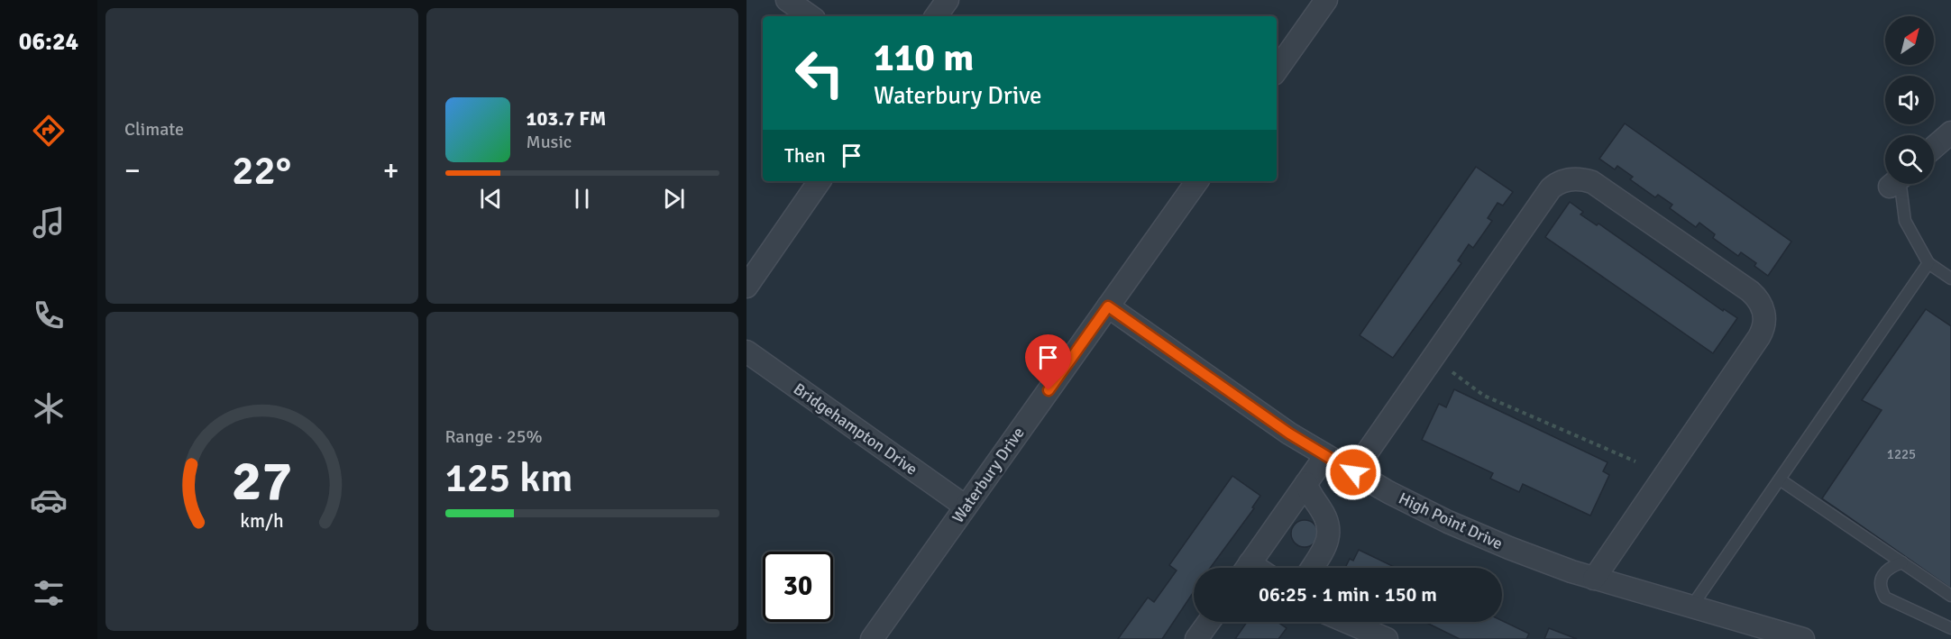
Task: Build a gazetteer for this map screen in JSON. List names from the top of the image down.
{
  "streets": {
    "street": ["Bridgehampton Drive", "Waterbury Drive", "High Point Drive"]
  },
  "crossings": [
    ["Bridgehampton Drive", "Waterbury Drive"],
    ["Waterbury Drive", "High Point Drive"]
  ],
  "house_numbers": ["1225"],
  "north": "top right",
  "page": {
    "tabs": "06:24",
    "tile": [
      "Climate",
      ["Range · 25%", "125 km"]
    ],
    "turn": ["110 m", "Waterbury Drive"],
    "song": ["103.7 FM", "Music"],
    "then": "Then",
    "heat": ["−", "22°", "+"],
    "limit": "30",
    "trip": "06:25 · 1 min · 150 m",
    "gauge": ["27", "km/h"]
  }
}
